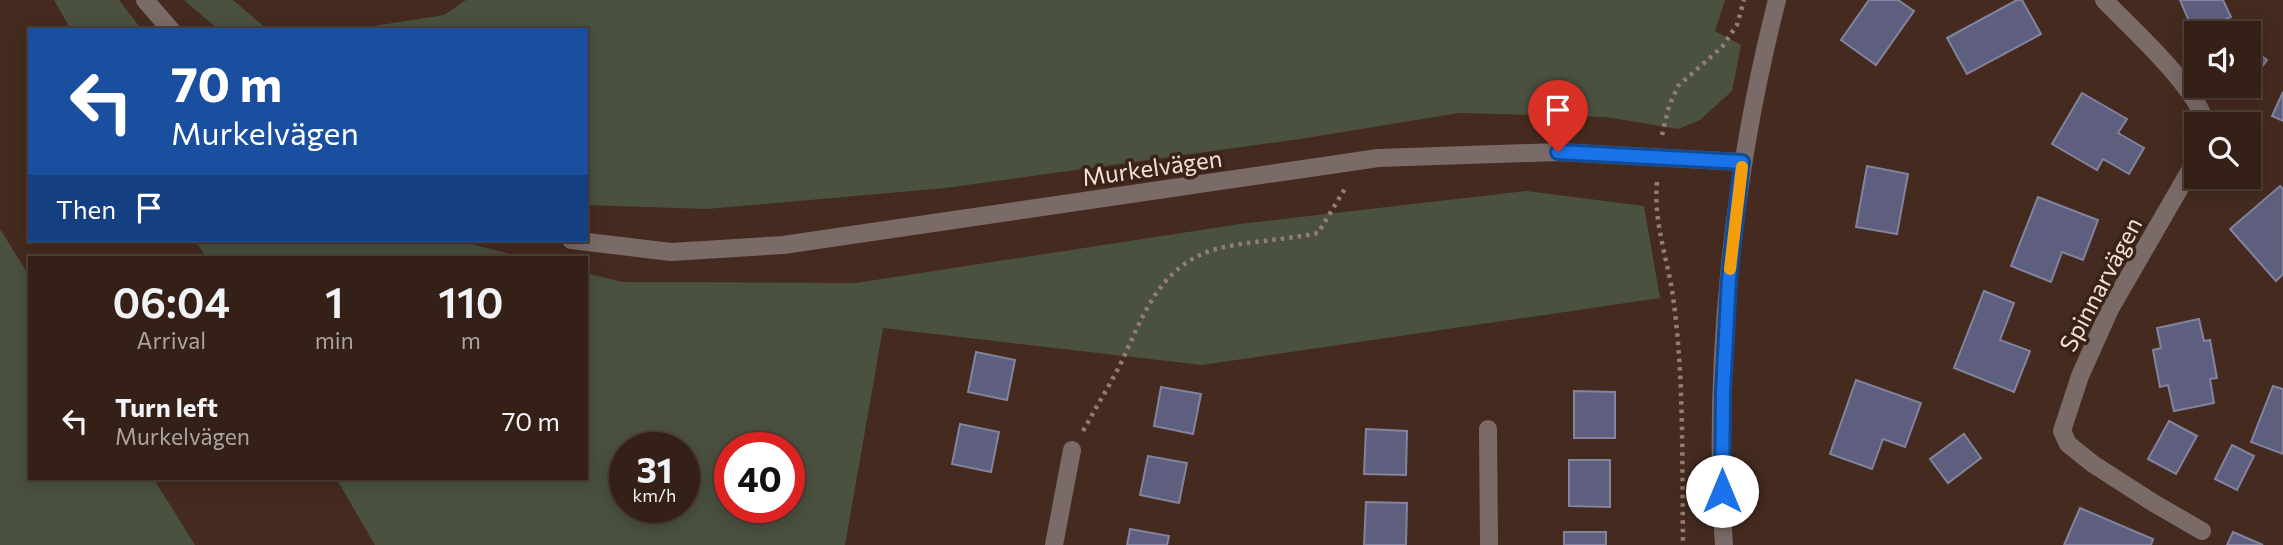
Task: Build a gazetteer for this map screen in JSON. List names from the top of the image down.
{
  "streets": {
    "street": ["Murkelvägen", "Spinnarvägen"]
  },
  "page": {
    "turn": ["70 m", "Murkelvägen"],
    "then": "Then",
    "eta": [
      "06:04",
      "Arrival",
      "1",
      "min",
      "110",
      "m"
    ],
    "list": [
      {
        "name": "Turn left",
        "note": "Murkelvägen",
        "value": "70 m"
      }
    ],
    "speed": "31 km/h",
    "limit": "40"
  }
}
